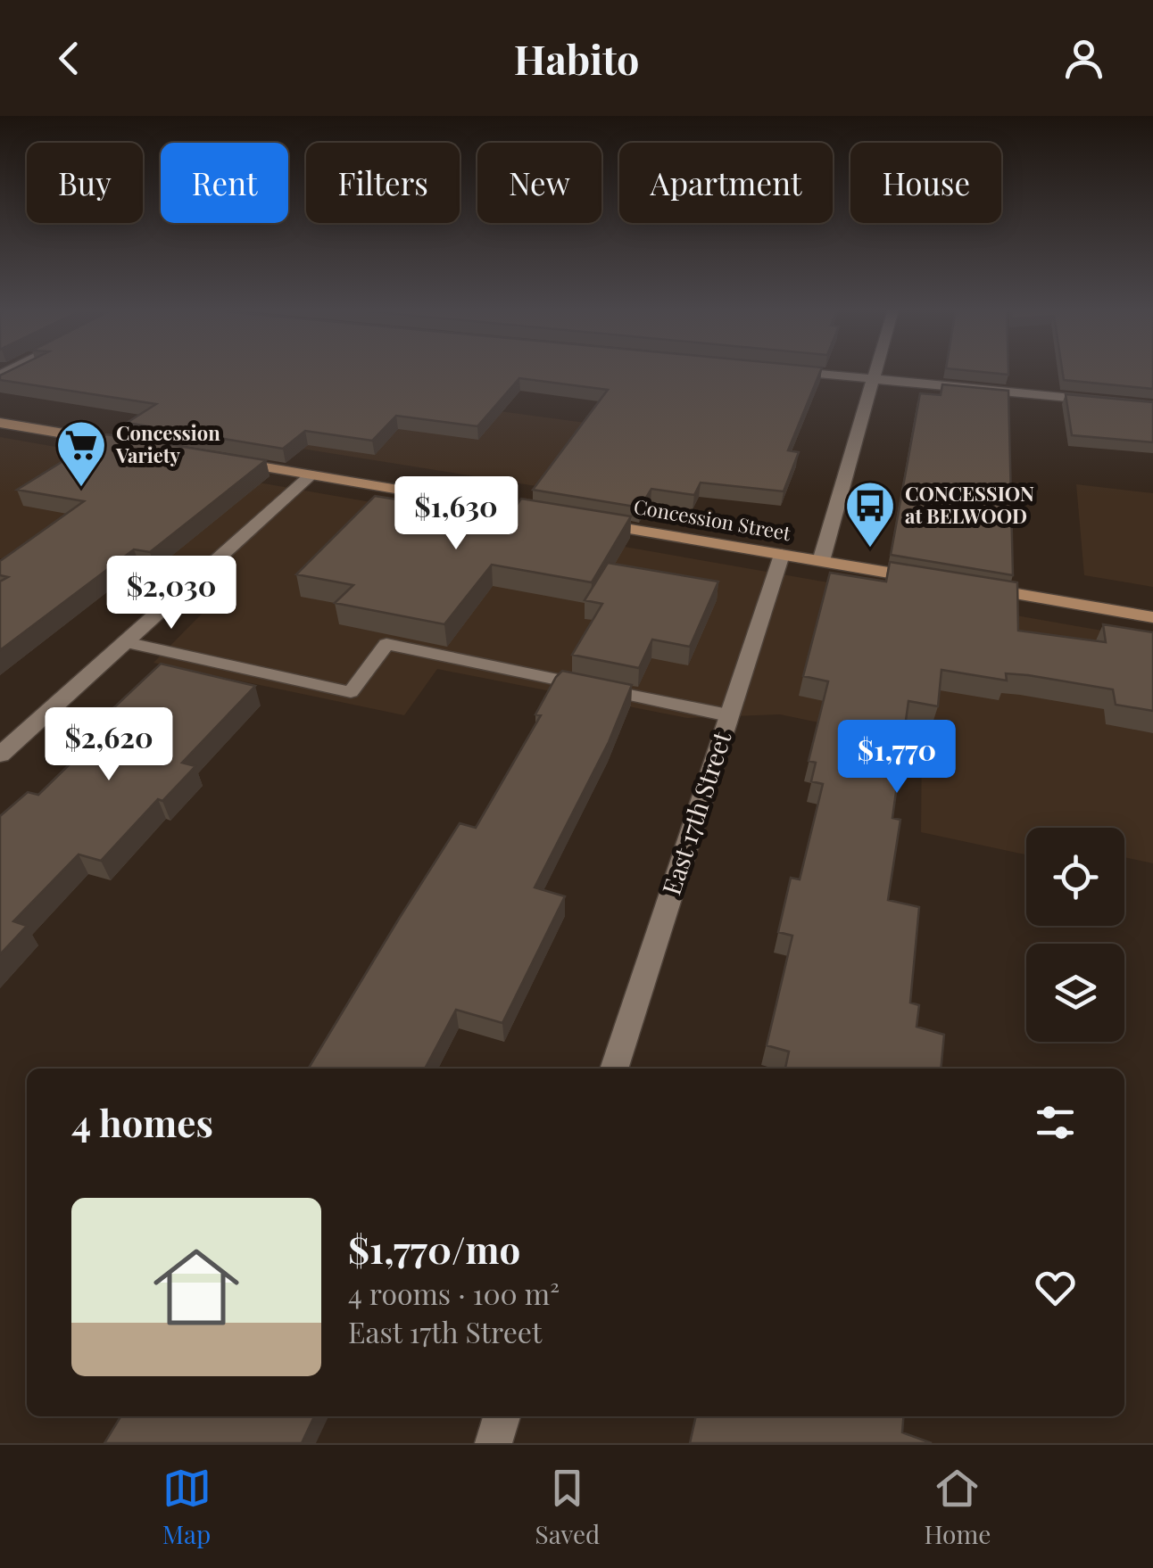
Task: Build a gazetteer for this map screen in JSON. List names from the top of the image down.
{
  "streets": {
    "main road": ["Concession Street"],
    "street": ["East 17th Street"]
  },
  "crossings": [
    ["Concession Street", "East 17th Street"]
  ],
  "places": {
    "supermarket": ["Concession Variety"],
    "bus stop": ["CONCESSION at BELWOOD"]
  },
  "page": {
    "header": "Habito",
    "chip": [
      "Buy",
      "Rent",
      "Filters",
      "New",
      "Apartment",
      "House"
    ],
    "price": [
      "$1,630",
      "$2,030",
      "$2,620",
      "$1,770"
    ],
    "heading": "4 homes",
    "list": [
      {
        "name": "$1,770/mo",
        "note": "4 rooms · 100 m² · East 17th Street"
      }
    ],
    "tabs": ["Map", "Saved", "Home"]
  }
}
